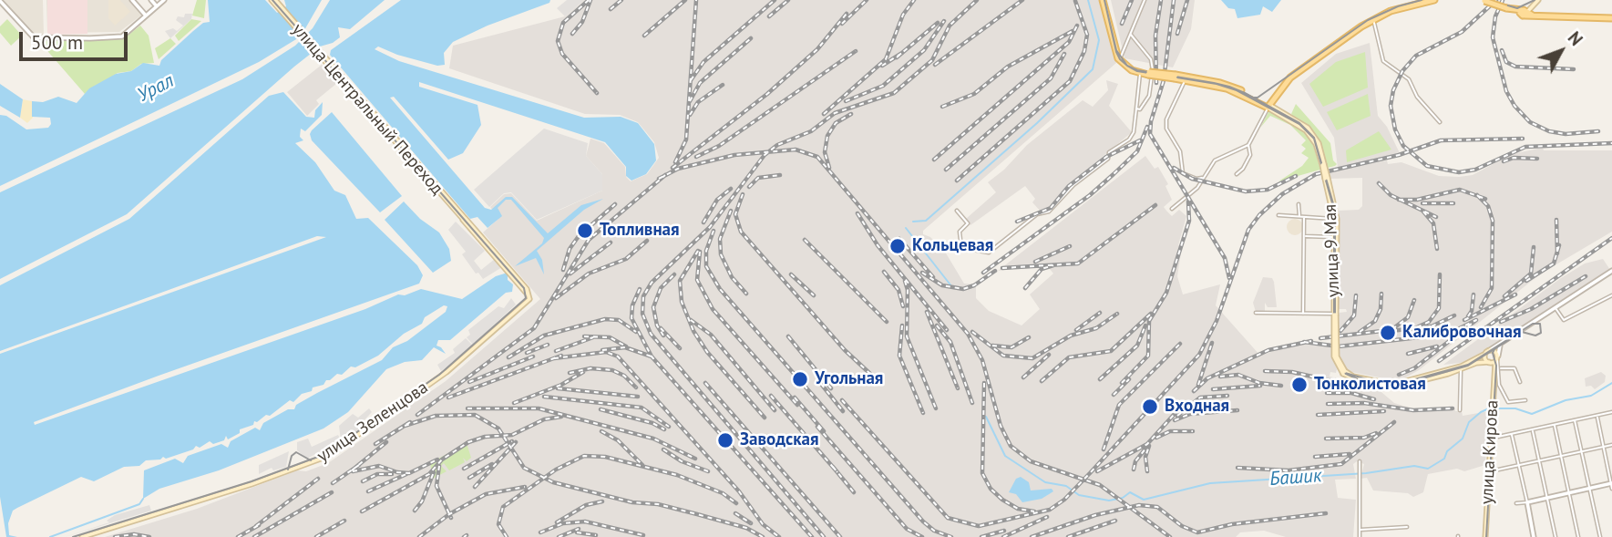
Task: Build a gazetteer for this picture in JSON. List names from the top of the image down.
{
  "streets": {
    "main road": [
      "улица Центральный Переход",
      "улица 9 Мая",
      "улица Зеленцова",
      "улица Кирова"
    ]
  },
  "crossings": [
    ["улица Центральный Переход", "улица Зеленцова"]
  ],
  "water": ["Урал", "Башик"],
  "places": [
    "Топливная",
    "Кольцевая",
    "Калибровочная",
    "Угольная",
    "Тонколистовая",
    "Входная",
    "Заводская"
  ],
  "scale_bar": "500 m",
  "north": "top right"
}
